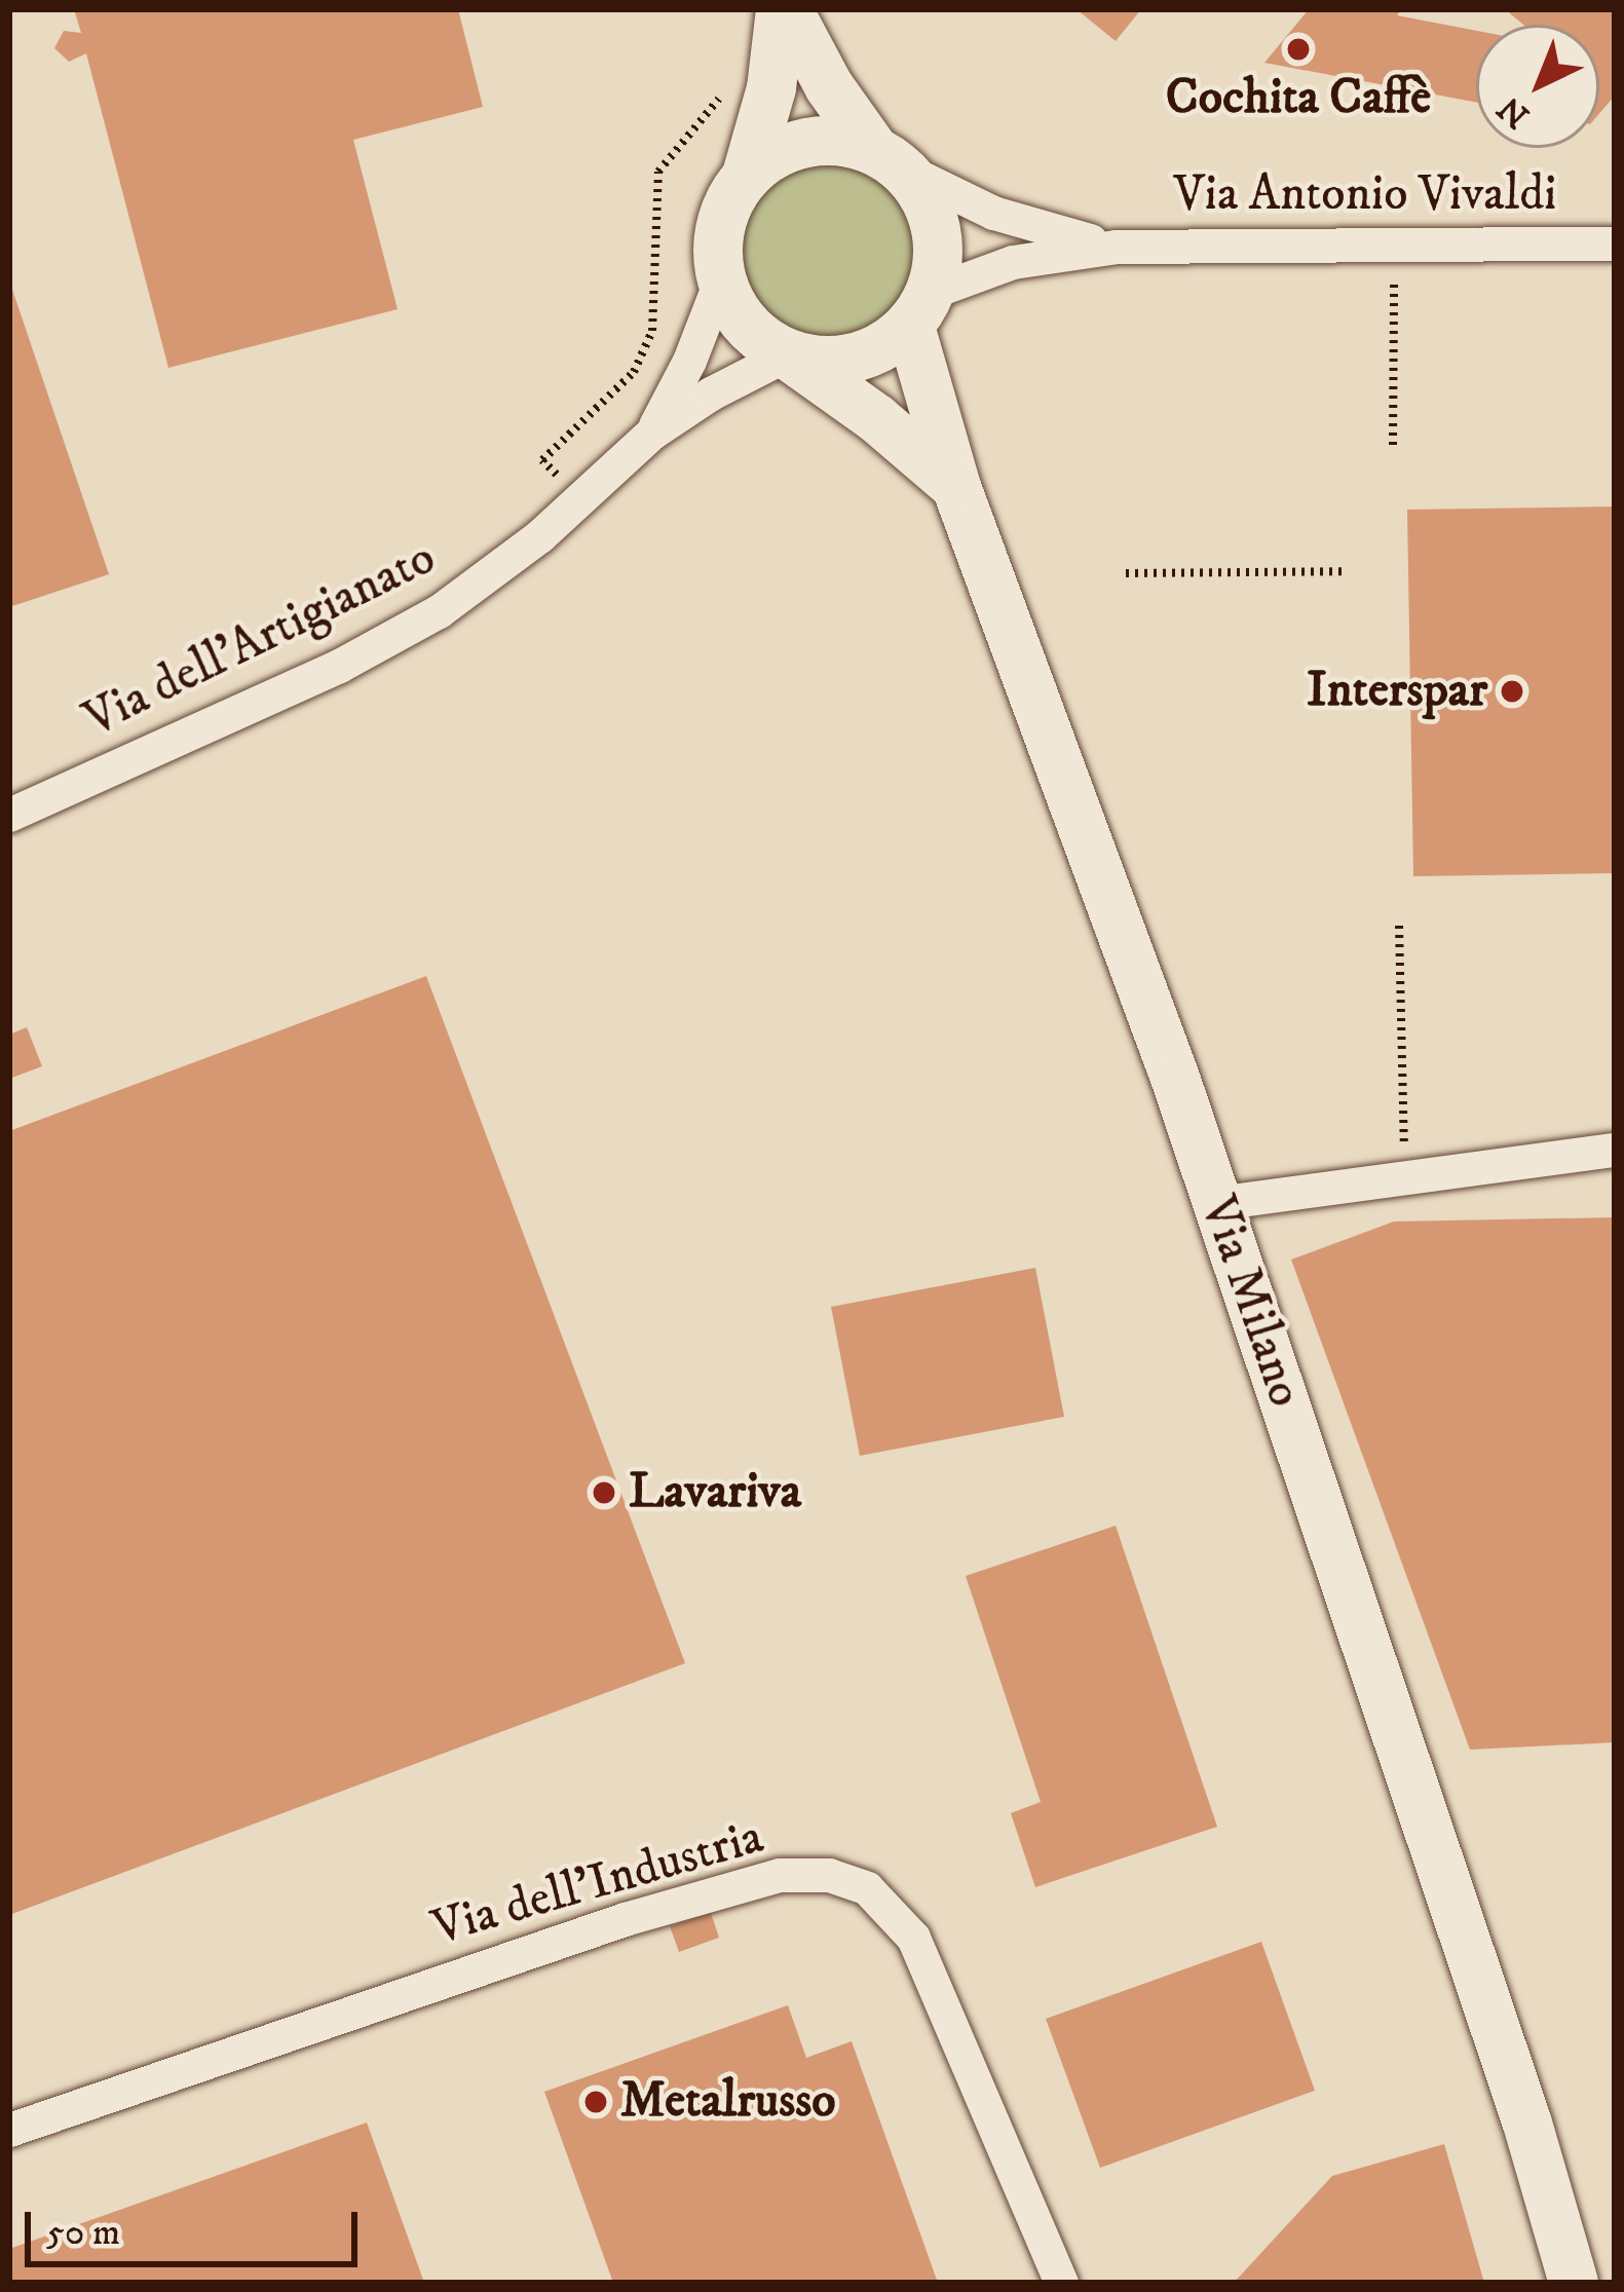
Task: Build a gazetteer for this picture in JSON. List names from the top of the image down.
{
  "streets": {
    "main road": ["Via Milano"],
    "street": ["Via Antonio Vivaldi", "Via dell'Artigianato", "Via dell'Industria"]
  },
  "crossings": [
    ["Via dell'Artigianato", "Via Milano"]
  ],
  "places": [
    "Cochita Caffè",
    "Interspar",
    "Lavariva",
    "Metalrusso"
  ],
  "scale_bar": "50 m",
  "north": "bottom left"
}
